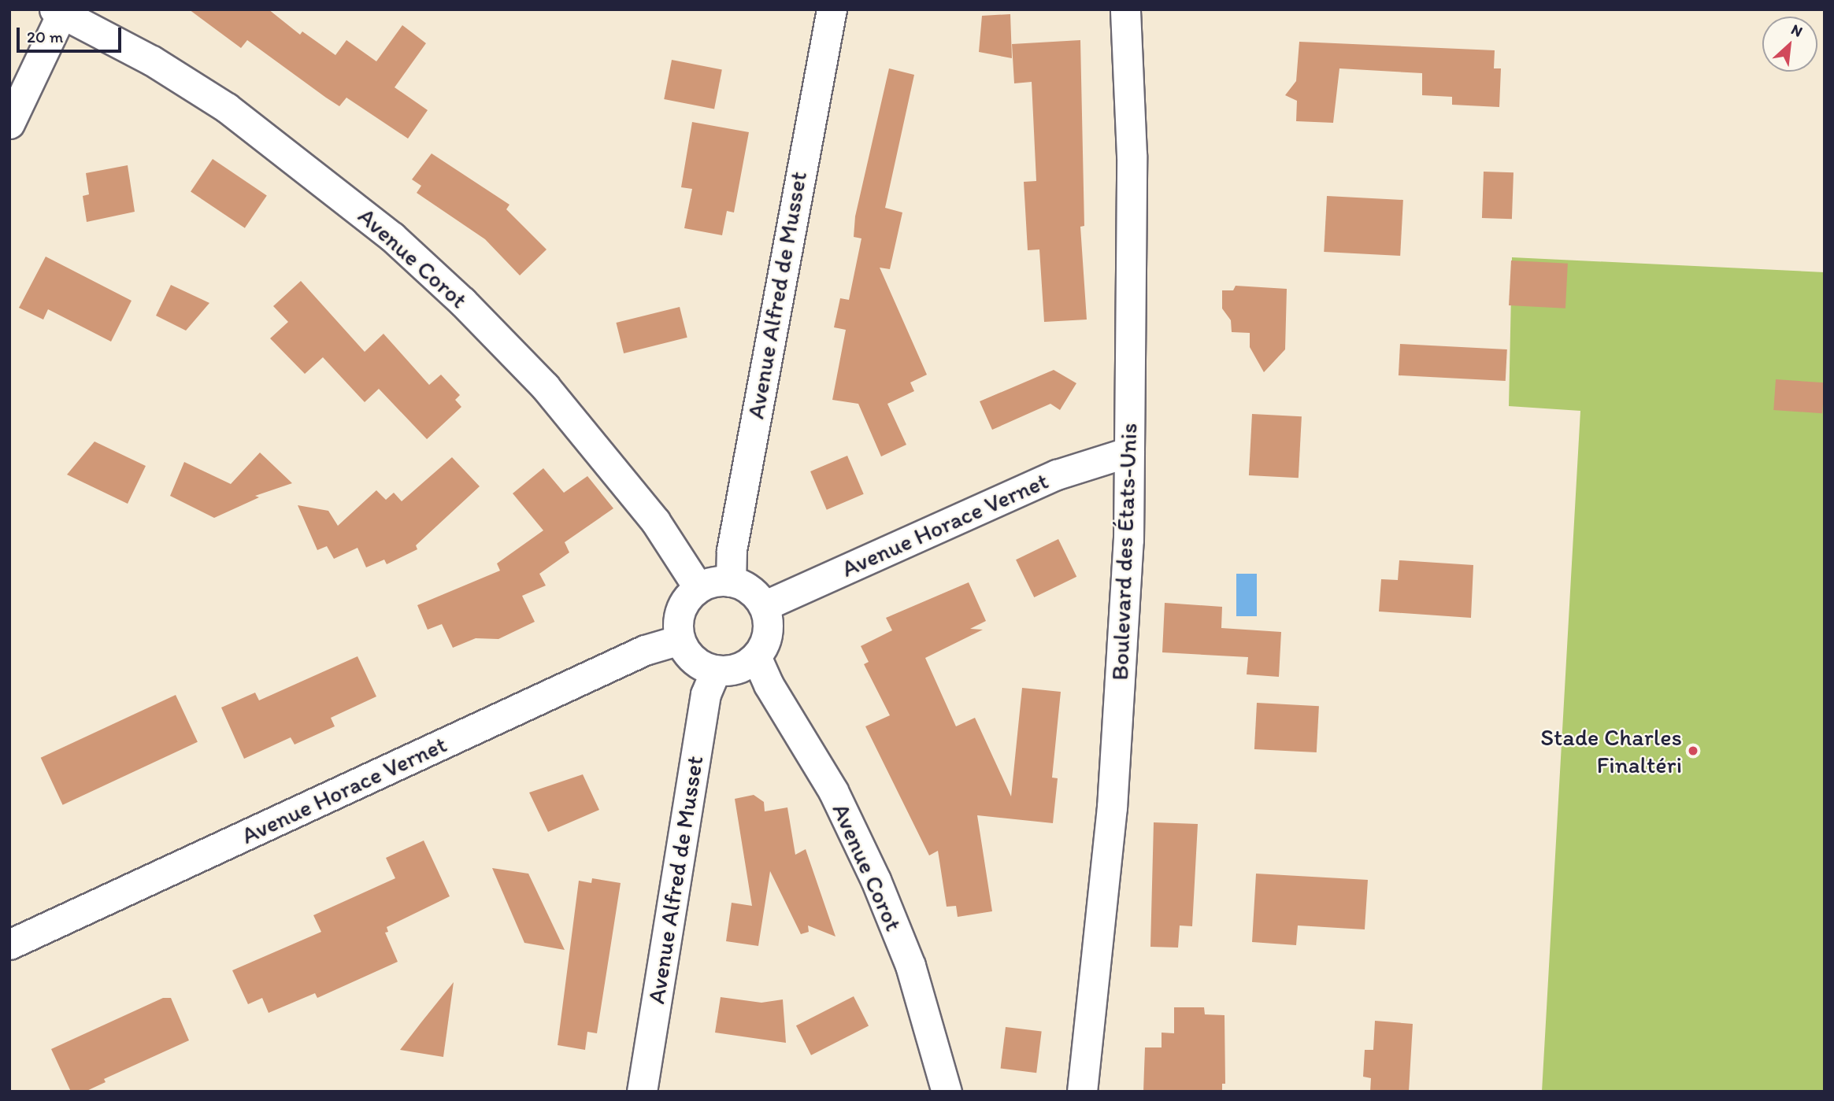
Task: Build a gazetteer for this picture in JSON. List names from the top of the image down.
{
  "streets": {
    "street": [
      "Avenue Corot",
      "Avenue Alfred de Musset",
      "Avenue Horace Vernet",
      "Boulevard des États-Unis"
    ]
  },
  "crossings": [
    ["Avenue Corot", "Avenue Alfred de Musset"],
    ["Avenue Corot", "Avenue Horace Vernet"],
    ["Avenue Alfred de Musset", "Avenue Horace Vernet"],
    ["Avenue Horace Vernet", "Boulevard des États-Unis"]
  ],
  "places": ["Stade Charles Finaltéri"],
  "scale_bar": "20 m",
  "north": "top right"
}
